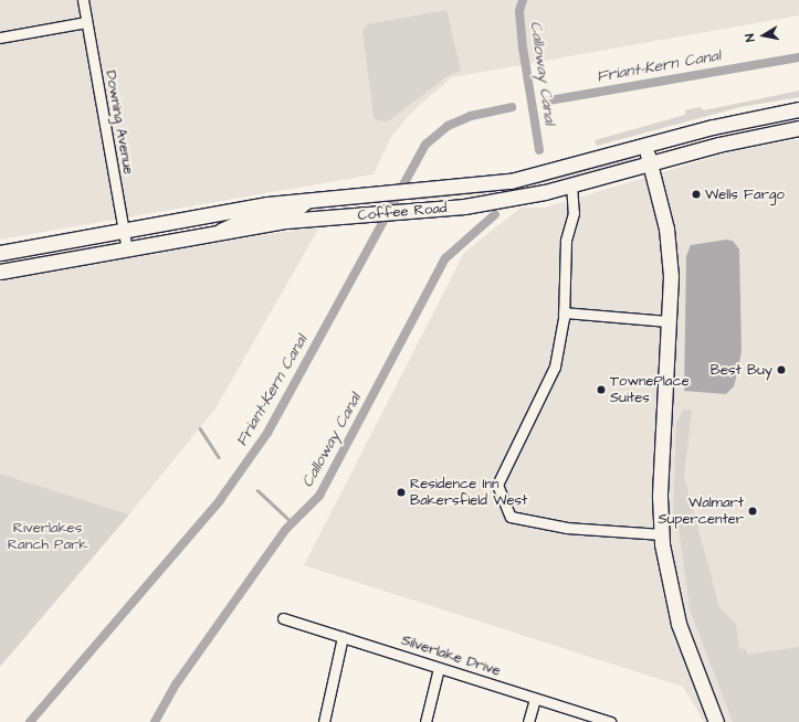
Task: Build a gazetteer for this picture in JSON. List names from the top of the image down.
{
  "streets": {
    "main road": ["Coffee Road"],
    "street": ["Downing Avenue", "Silverlake Drive"]
  },
  "crossings": [
    ["Downing Avenue", "Coffee Road"]
  ],
  "water": ["Friant-Kern Canal", "Calloway Canal"],
  "parks": ["Riverlakes Ranch Park"],
  "places": [
    "Wells Fargo",
    "Best Buy",
    "TownePlace Suites",
    "Residence Inn Bakersfield West",
    "Walmart Supercenter"
  ],
  "north": "left"
}
